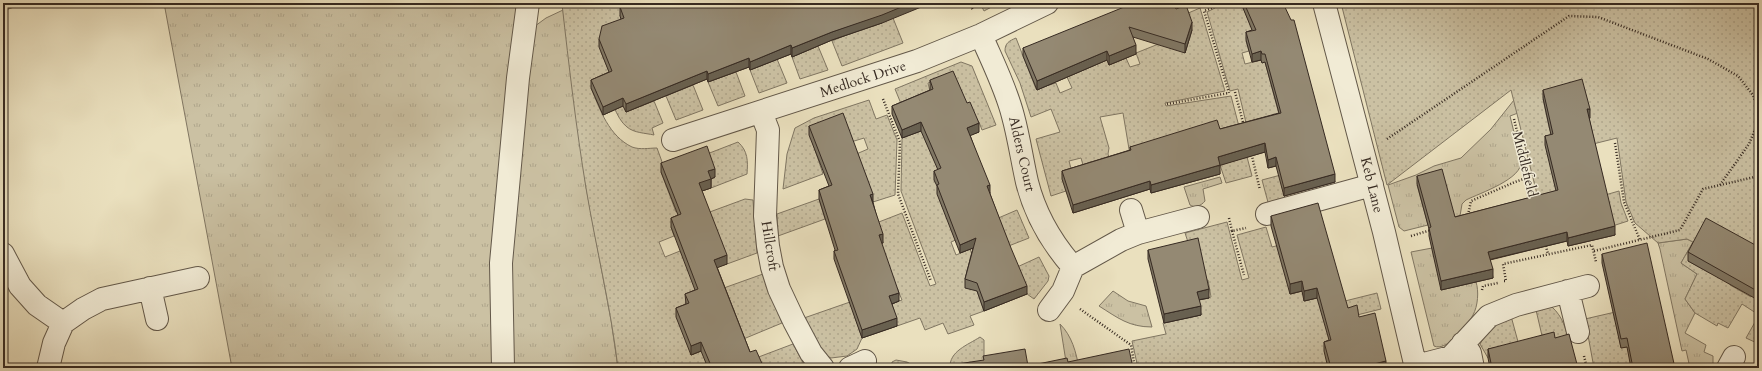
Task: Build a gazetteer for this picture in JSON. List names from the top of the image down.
{
  "streets": {
    "street": [
      "Medlock Drive",
      "Alders Court",
      "Keb Lane",
      "Hillcroft"
    ],
    "path": ["Middlefield"]
  },
  "crossings": [
    ["Medlock Drive", "Alders Court"],
    ["Medlock Drive", "Hillcroft"]
  ]
}
